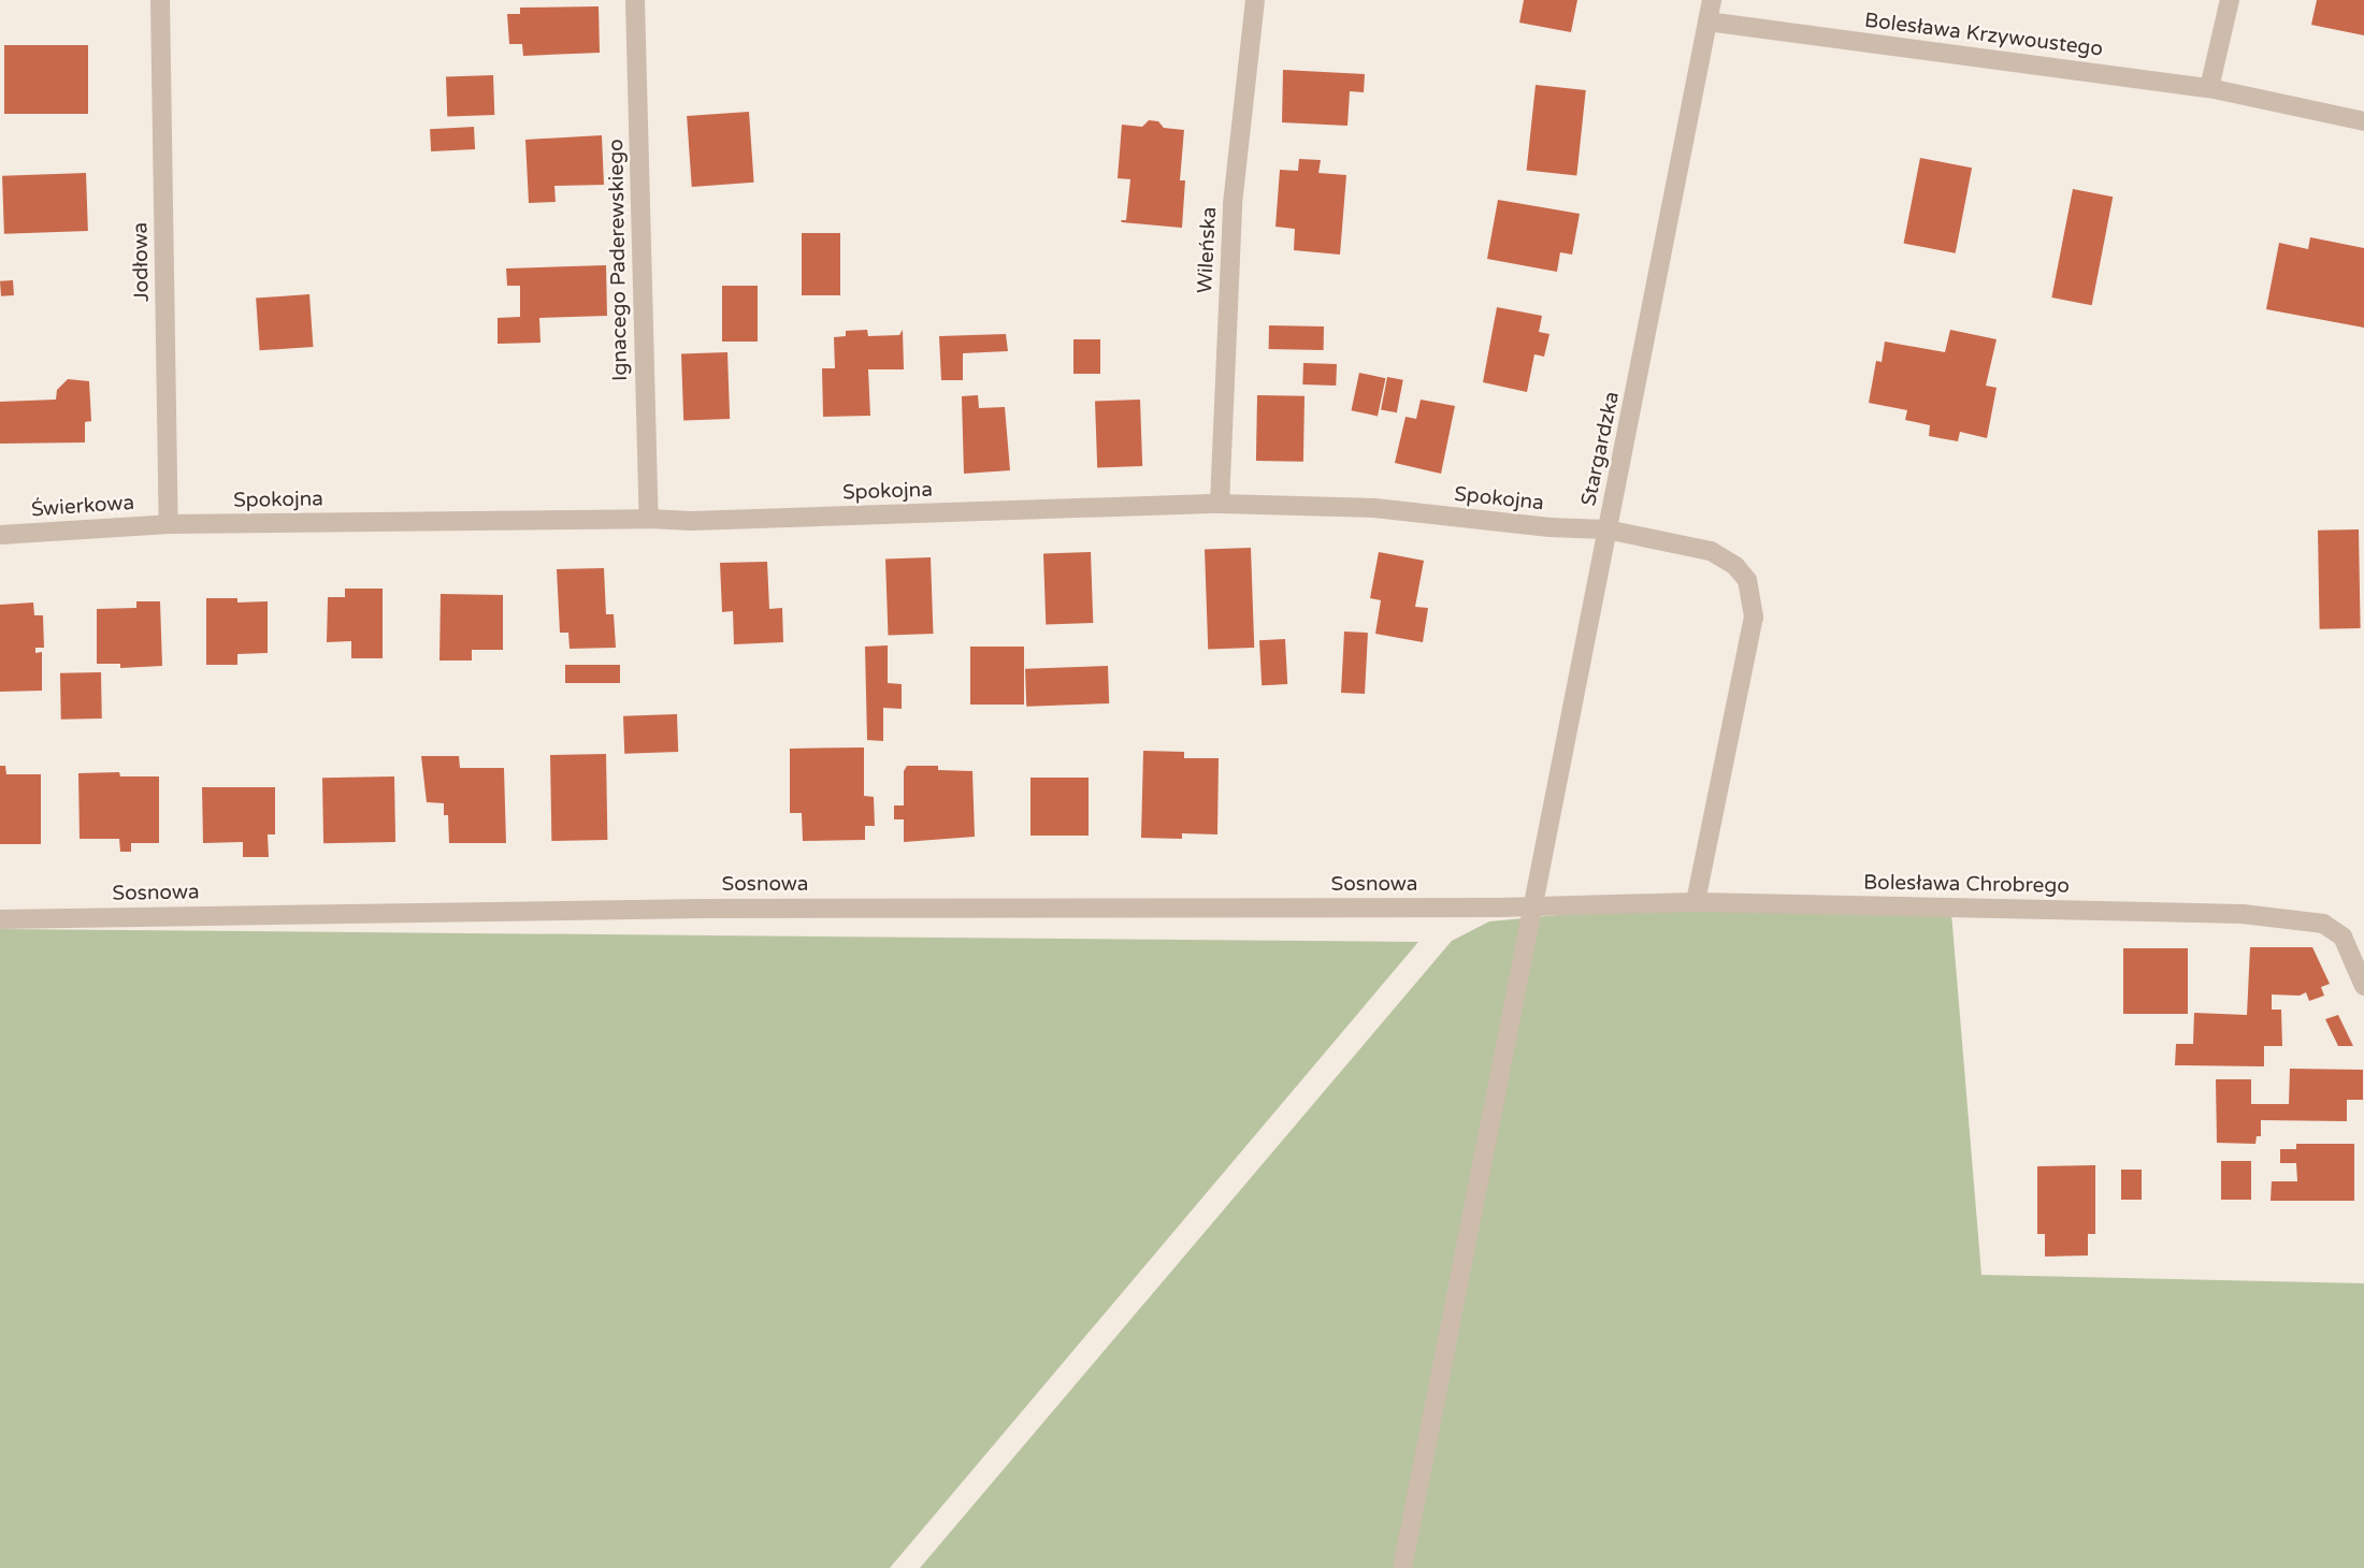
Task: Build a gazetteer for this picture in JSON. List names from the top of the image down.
{
  "streets": {
    "street": [
      "Bolesława Krzywoustego",
      "Wileńska",
      "Ignacego Paderewskiego",
      "Jodłowa",
      "Stargardzka",
      "Spokojna",
      "Świerkowa",
      "Sosnowa",
      "Bolesława Chrobrego"
    ]
  },
  "crossings": [
    ["Bolesława Krzywoustego", "Stargardzka"],
    ["Wileńska", "Spokojna"],
    ["Ignacego Paderewskiego", "Spokojna"],
    ["Jodłowa", "Spokojna"],
    ["Jodłowa", "Świerkowa"],
    ["Stargardzka", "Spokojna"],
    ["Stargardzka", "Sosnowa"],
    ["Stargardzka", "Bolesława Chrobrego"],
    ["Spokojna", "Świerkowa"],
    ["Spokojna", "Bolesława Chrobrego"],
    ["Sosnowa", "Bolesława Chrobrego"]
  ]
}
